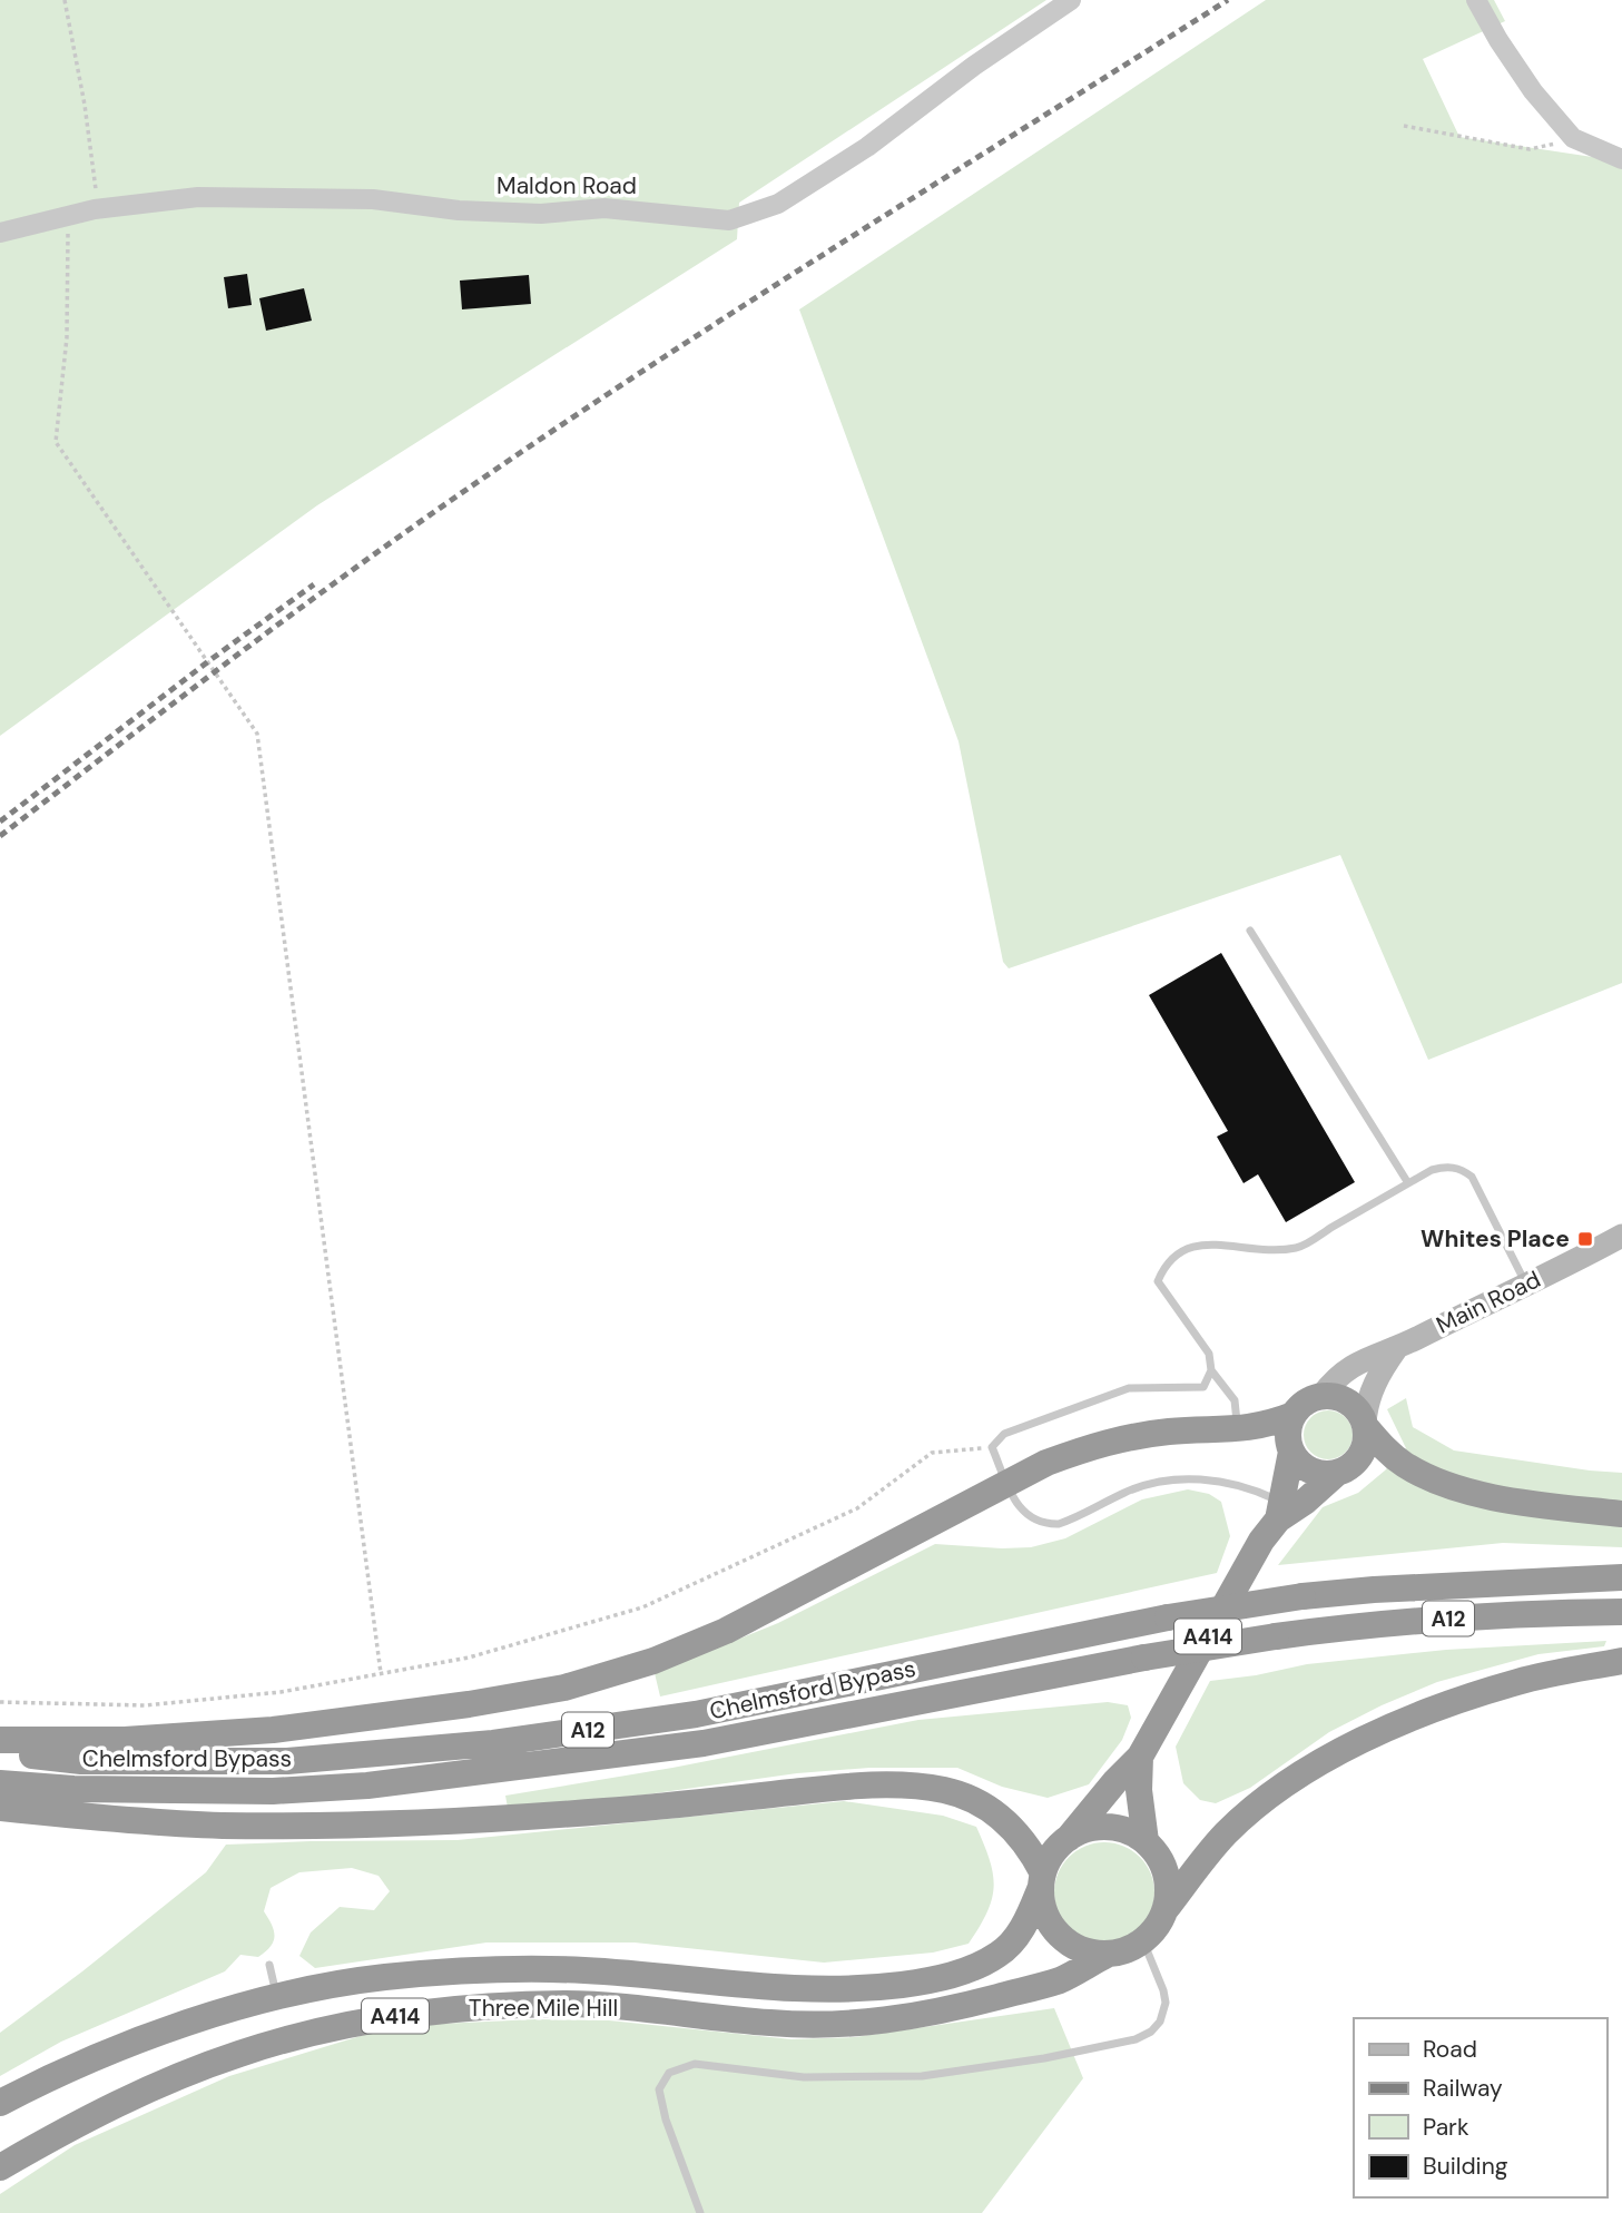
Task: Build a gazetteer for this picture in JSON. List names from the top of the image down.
{
  "streets": {
    "highway": [
      "A12",
      "A414",
      "Chelmsford Bypass",
      "Three Mile Hill"
    ],
    "main road": ["Main Road"],
    "street": ["Maldon Road"]
  },
  "crossings": [
    ["Main Road", "A12"],
    ["Main Road", "A414"],
    ["A12", "A414"],
    ["A414", "Three Mile Hill"]
  ],
  "places": {
    "transit": ["Whites Place"]
  },
  "legend": [
    "Road",
    "Railway",
    "Park",
    "Building"
  ]
}
